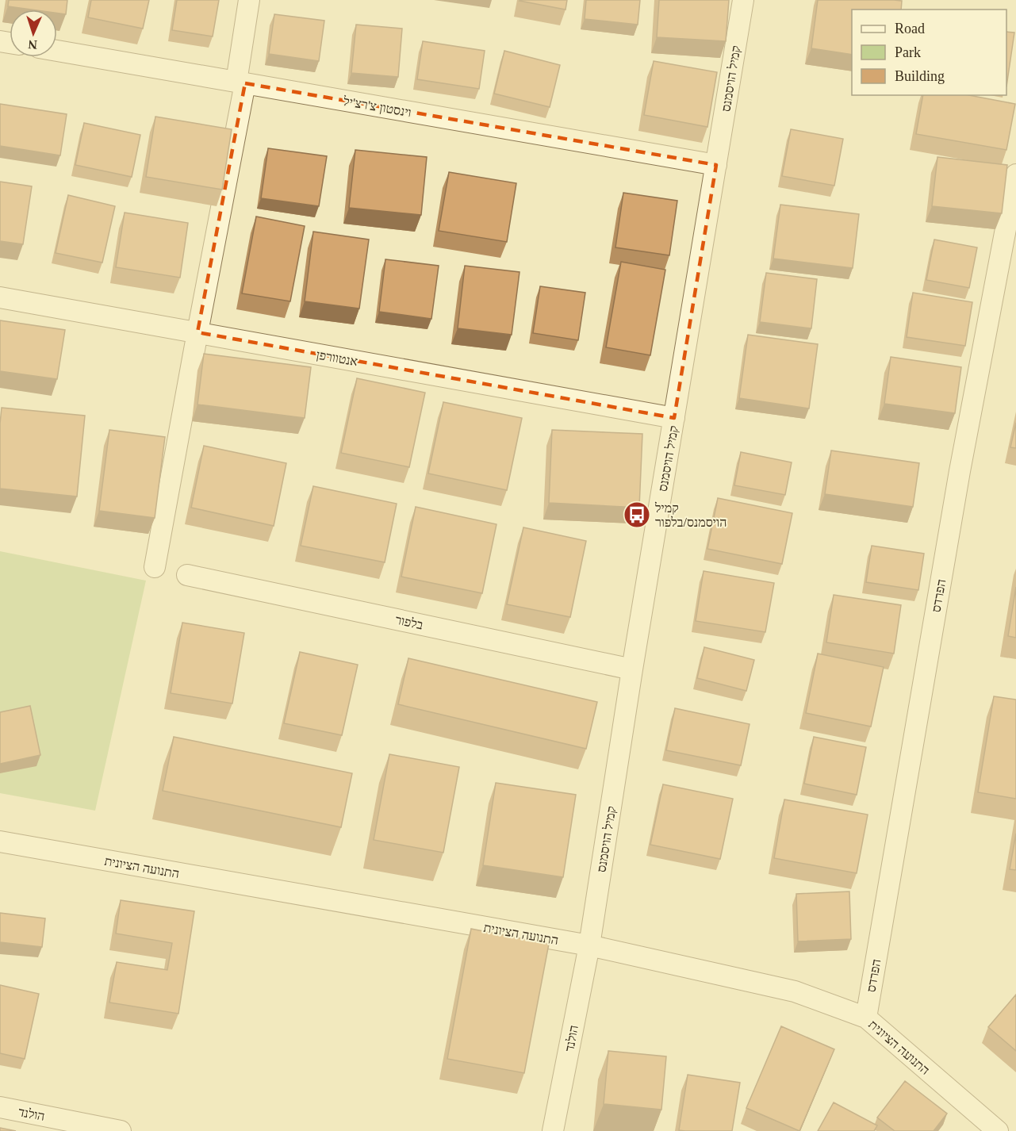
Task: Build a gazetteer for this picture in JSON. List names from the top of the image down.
{
  "streets": {
    "street": [
      "קמיל הויסמנס",
      "וינסטון צ'רצ'יל",
      "אנטוורפן",
      "הפרדס",
      "בלפור",
      "התנועה הציונית",
      "הולנד"
    ]
  },
  "crossings": [
    ["קמיל הויסמנס", "וינסטון צ'רצ'יל"],
    ["קמיל הויסמנס", "אנטוורפן"],
    ["קמיל הויסמנס", "בלפור"],
    ["קמיל הויסמנס", "התנועה הציונית"],
    ["קמיל הויסמנס", "הולנד"],
    ["הפרדס", "התנועה הציונית"],
    ["התנועה הציונית", "הולנד"]
  ],
  "places": {
    "bus stop": ["קמיל הויסמנס/בלפור"]
  },
  "legend": ["Road", "Park", "Building"],
  "north": "bottom"
}
